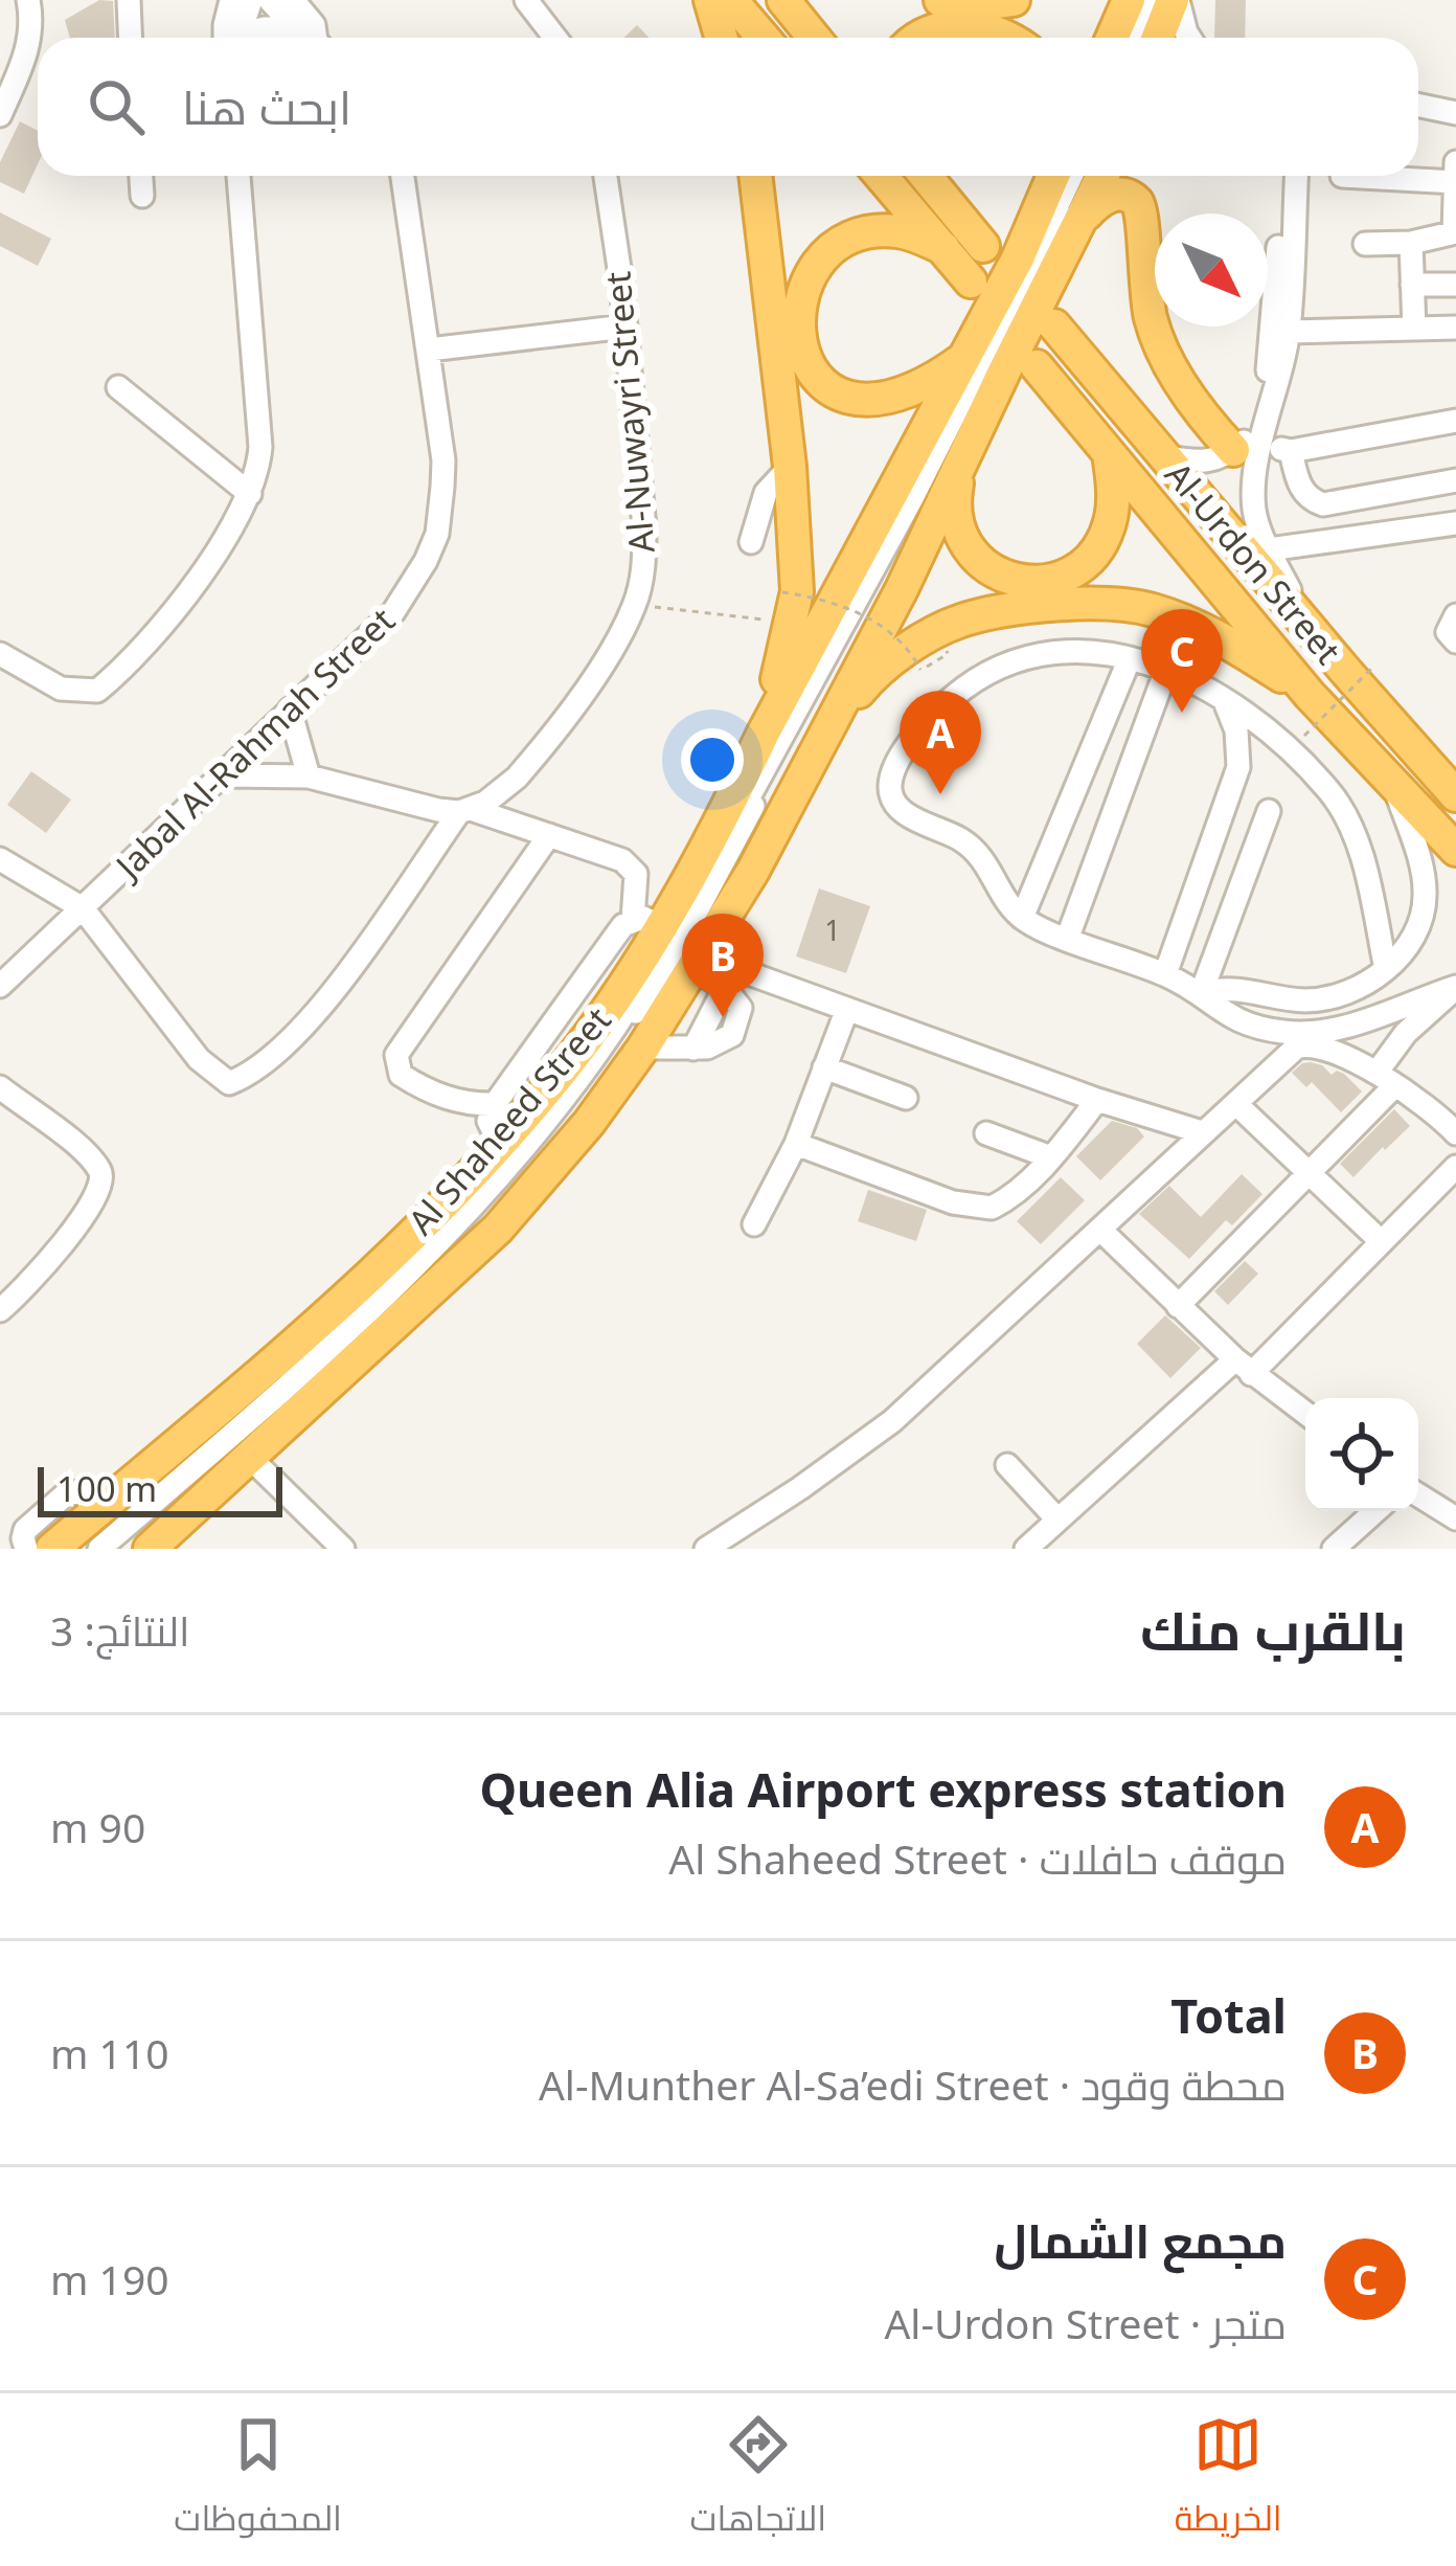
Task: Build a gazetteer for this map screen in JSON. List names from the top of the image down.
{
  "streets": {
    "highway": ["Al-Urdon Street", "Al Shaheed Street"],
    "street": ["Al-Nuwayri Street", "Jabal Al-Rahmah Street"]
  },
  "crossings": [
    ["Al-Nuwayri Street", "Jabal Al-Rahmah Street"]
  ],
  "house_numbers": ["1"],
  "scale_bar": "100 m",
  "north": "bottom right",
  "page": {
    "search": "ابحث هنا",
    "pins": ["C", "A", "B"],
    "scale": "100 m",
    "heading": ["بالقرب منك", "النتائج: 3"],
    "list": [
      {
        "mark": "A",
        "name": "Queen Alia Airport express station",
        "note": "موقف حافلات · Al Shaheed Street",
        "value": "90 m"
      },
      {
        "mark": "B",
        "name": "Total",
        "note": "محطة وقود · Al-Munther Al-Sa’edi Street",
        "value": "110 m"
      },
      {
        "mark": "C",
        "name": "مجمع الشمال",
        "note": "متجر · Al-Urdon Street",
        "value": "190 m"
      }
    ],
    "nav": ["الخريطة", "الاتجاهات", "المحفوظات"]
  }
}
